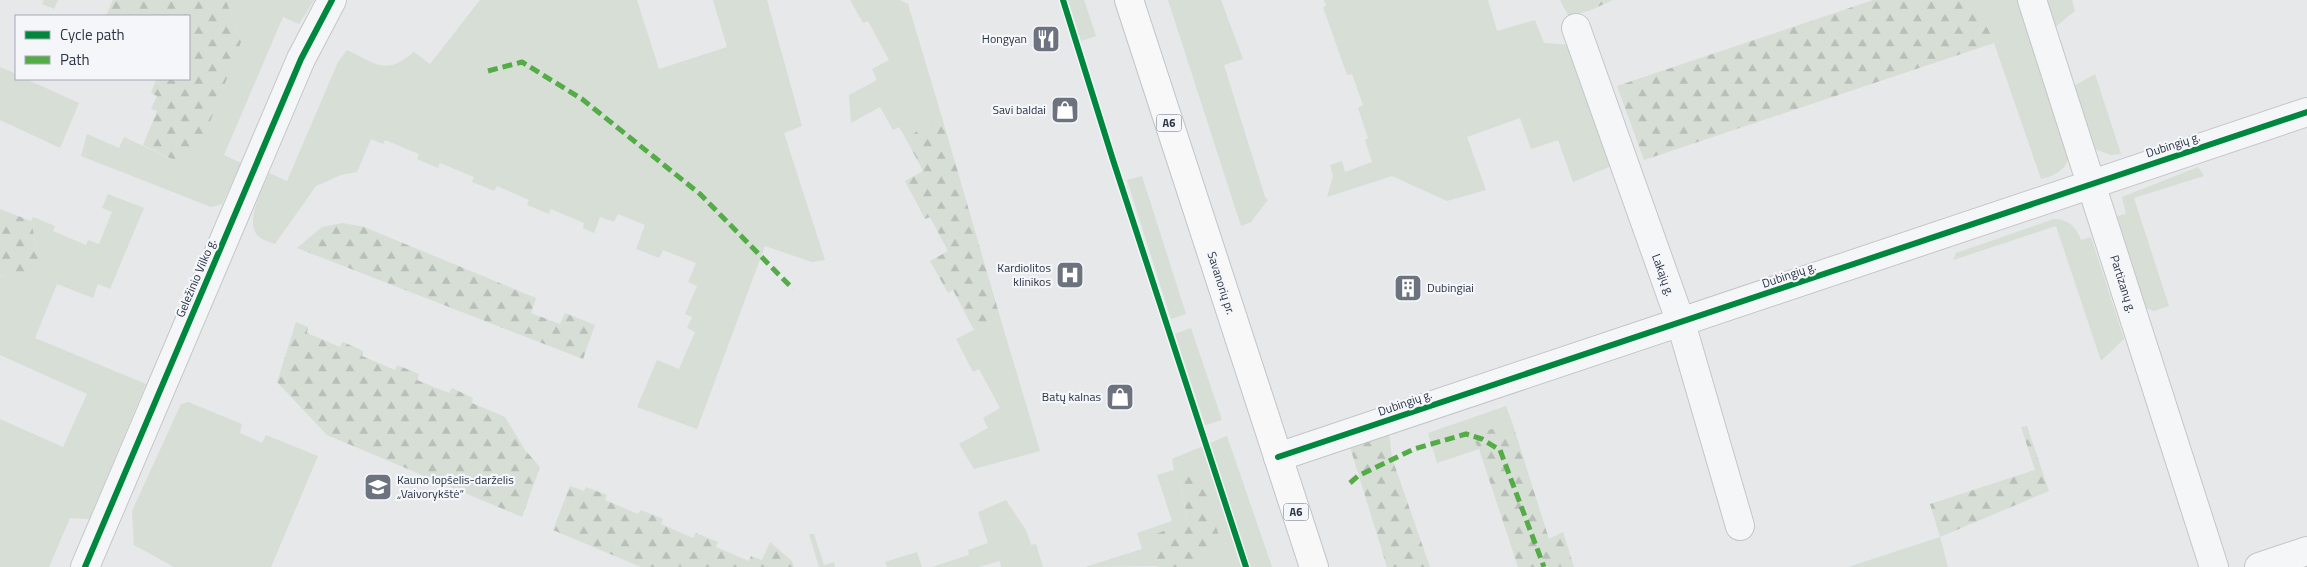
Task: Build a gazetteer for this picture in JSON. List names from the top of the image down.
{
  "streets": {
    "main road": ["A6", "Savanorių pr."],
    "street": [
      "Dubingių g.",
      "Lakajų g.",
      "Geležinio Vilko g.",
      "Partizanų g."
    ]
  },
  "crossings": [
    ["Dubingių g.", "Lakajų g."],
    ["Dubingių g.", "Savanorių pr."],
    ["Dubingių g.", "Partizanų g."]
  ],
  "places": {
    "restaurant": ["Hongyan"],
    "shop": ["Savi baldai", "Batų kalnas"],
    "hospital": ["Kardiolitos klinikos"],
    "building": ["Dubingiai"],
    "school or university": ["Kauno lopšelis-darželis „Vaivorykštė“"]
  },
  "legend": ["Cycle path", "Path"]
}
